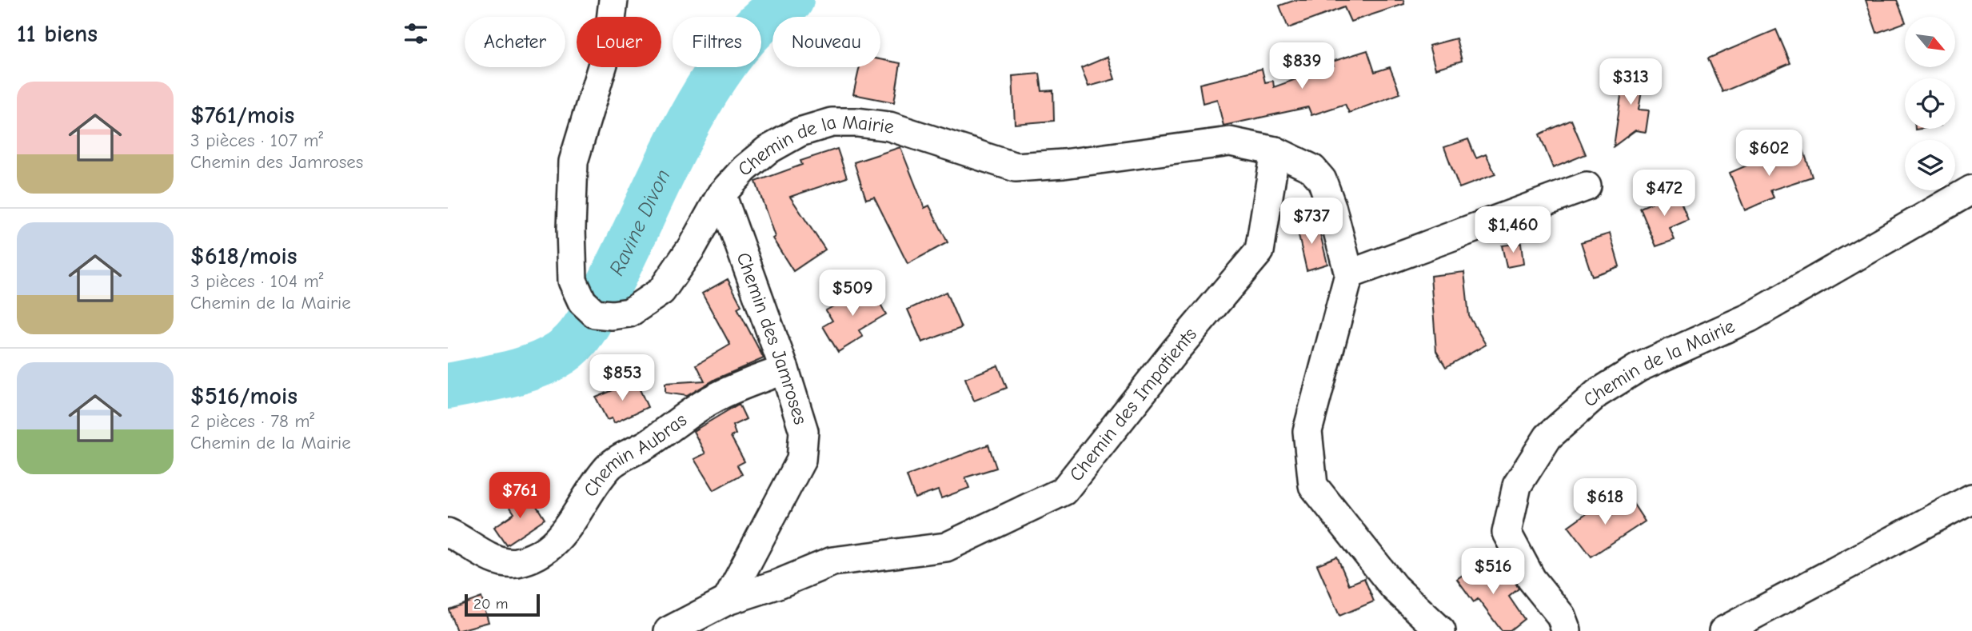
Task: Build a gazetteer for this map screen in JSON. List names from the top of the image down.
{
  "streets": {
    "street": [
      "Chemin de la Mairie",
      "Chemin des Jamroses",
      "Chemin des Impatients",
      "Chemin Aubras"
    ]
  },
  "crossings": [
    ["Chemin de la Mairie", "Chemin des Jamroses"],
    ["Chemin de la Mairie", "Chemin des Impatients"],
    ["Chemin des Jamroses", "Chemin des Impatients"],
    ["Chemin des Jamroses", "Chemin Aubras"]
  ],
  "water": ["Ravine Divon"],
  "scale_bar": "20 m",
  "north": "bottom right",
  "page": {
    "heading": "11 biens",
    "chip": [
      "Acheter",
      "Louer",
      "Filtres",
      "Nouveau"
    ],
    "price": [
      "$839",
      "$313",
      "$602",
      "$472",
      "$737",
      "$1,460",
      "$509",
      "$853",
      "$761",
      "$618",
      "$516"
    ],
    "list": [
      {
        "name": "$761/mois",
        "note": "3 pièces · 107 m² · Chemin des Jamroses"
      },
      {
        "name": "$618/mois",
        "note": "3 pièces · 104 m² · Chemin de la Mairie"
      },
      {
        "name": "$516/mois",
        "note": "2 pièces · 78 m² · Chemin de la Mairie"
      }
    ],
    "scale": "20 m"
  }
}
